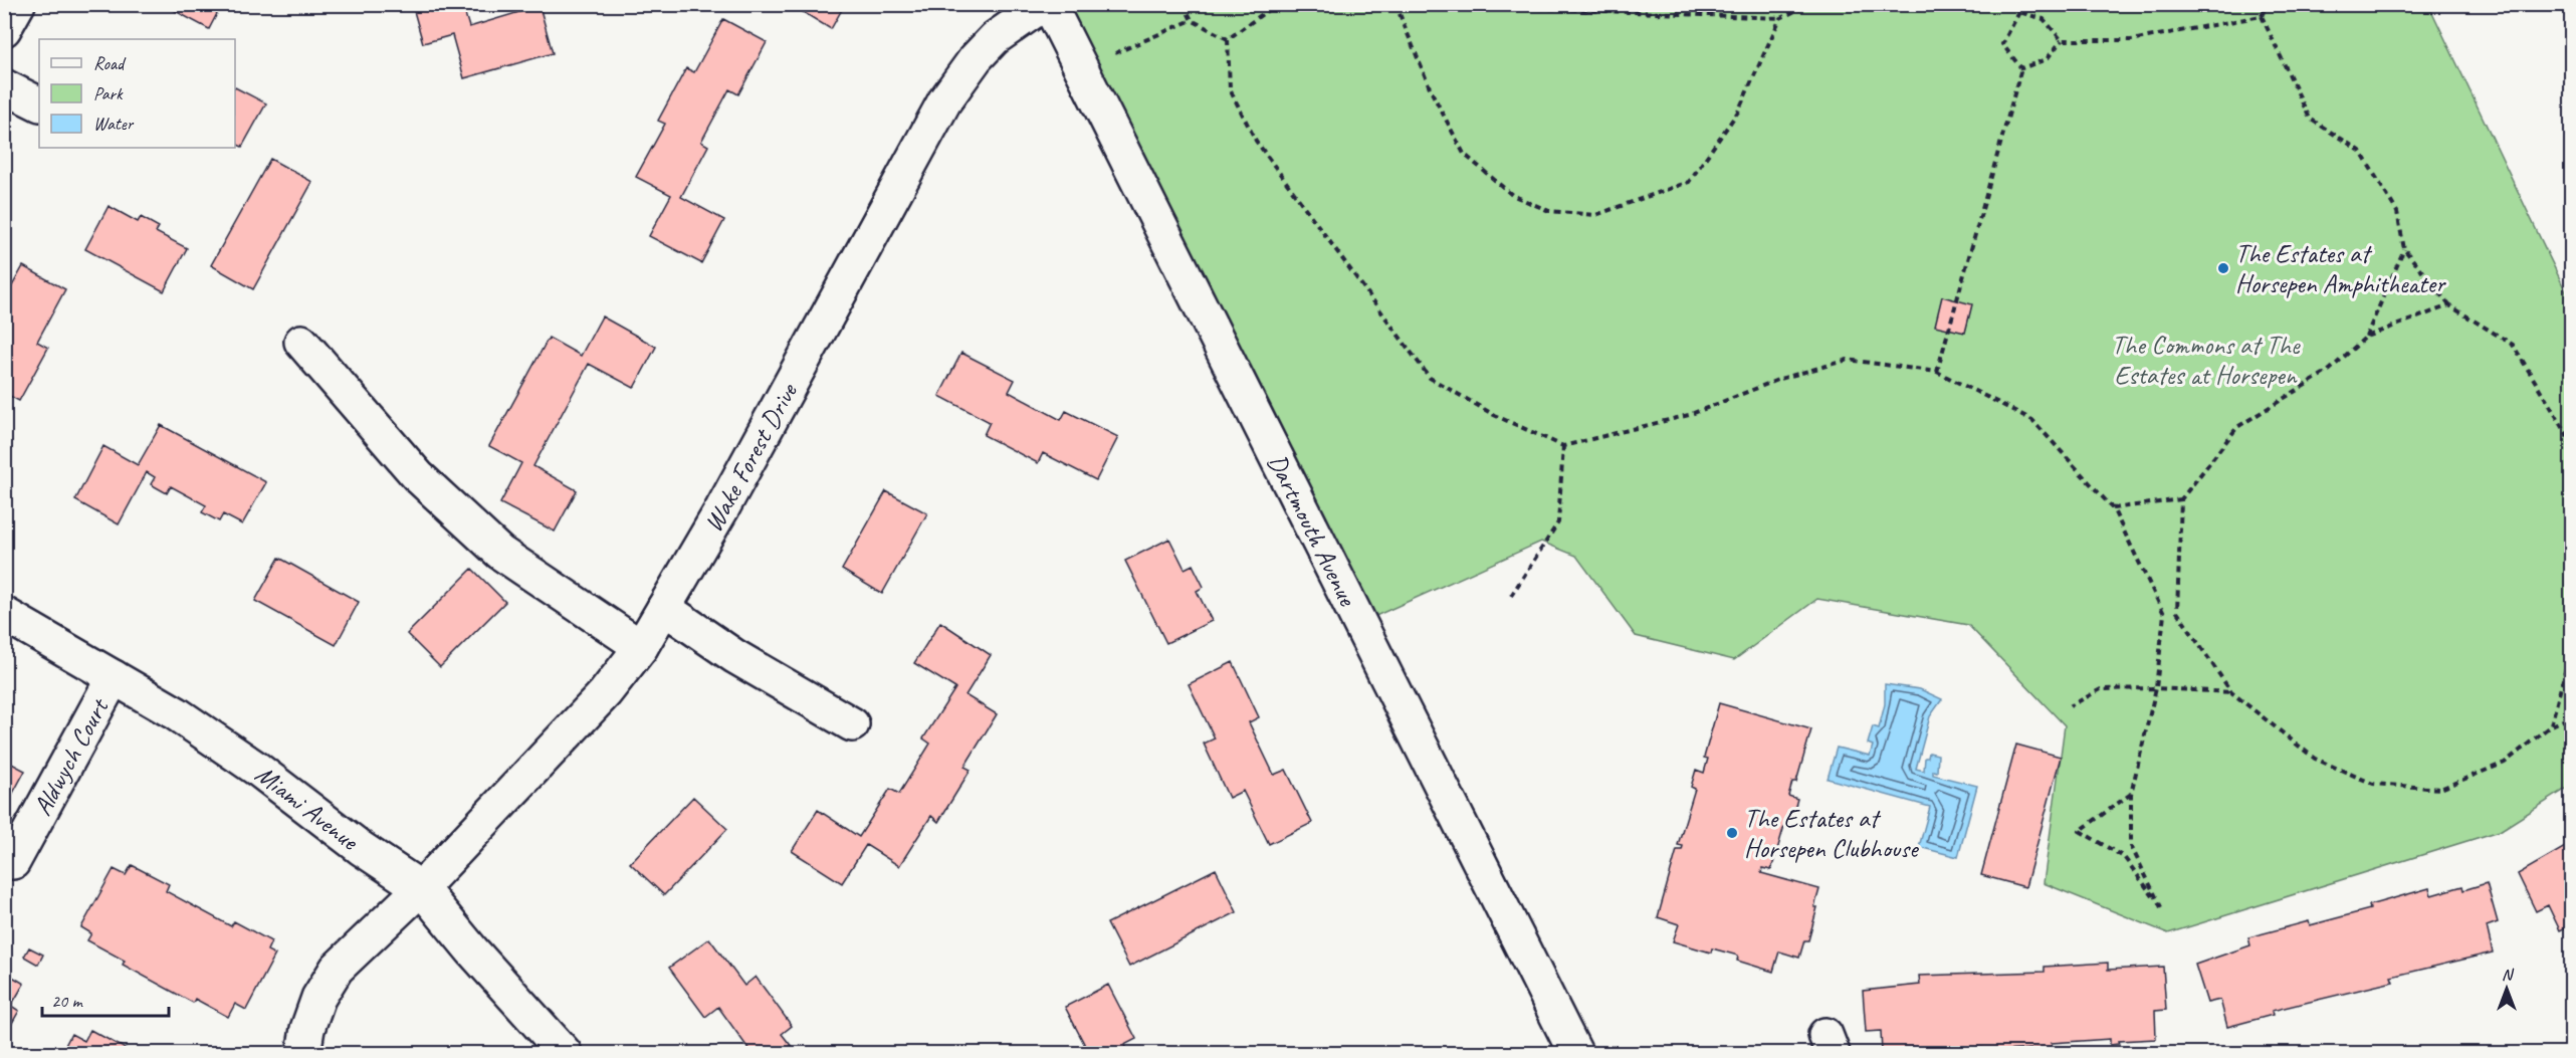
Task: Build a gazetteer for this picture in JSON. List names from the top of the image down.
{
  "streets": {
    "street": [
      "Wake Forest Drive",
      "Dartmouth Avenue",
      "Aldwych Court",
      "Miami Avenue"
    ]
  },
  "crossings": [
    ["Wake Forest Drive", "Miami Avenue"],
    ["Aldwych Court", "Miami Avenue"]
  ],
  "parks": ["The Commons at The Estates at Horsepen"],
  "places": ["The Estates at Horsepen Amphitheater", "The Estates at Horsepen Clubhouse"],
  "legend": ["Road", "Park", "Water"],
  "scale_bar": "20 m",
  "north": "top"
}
